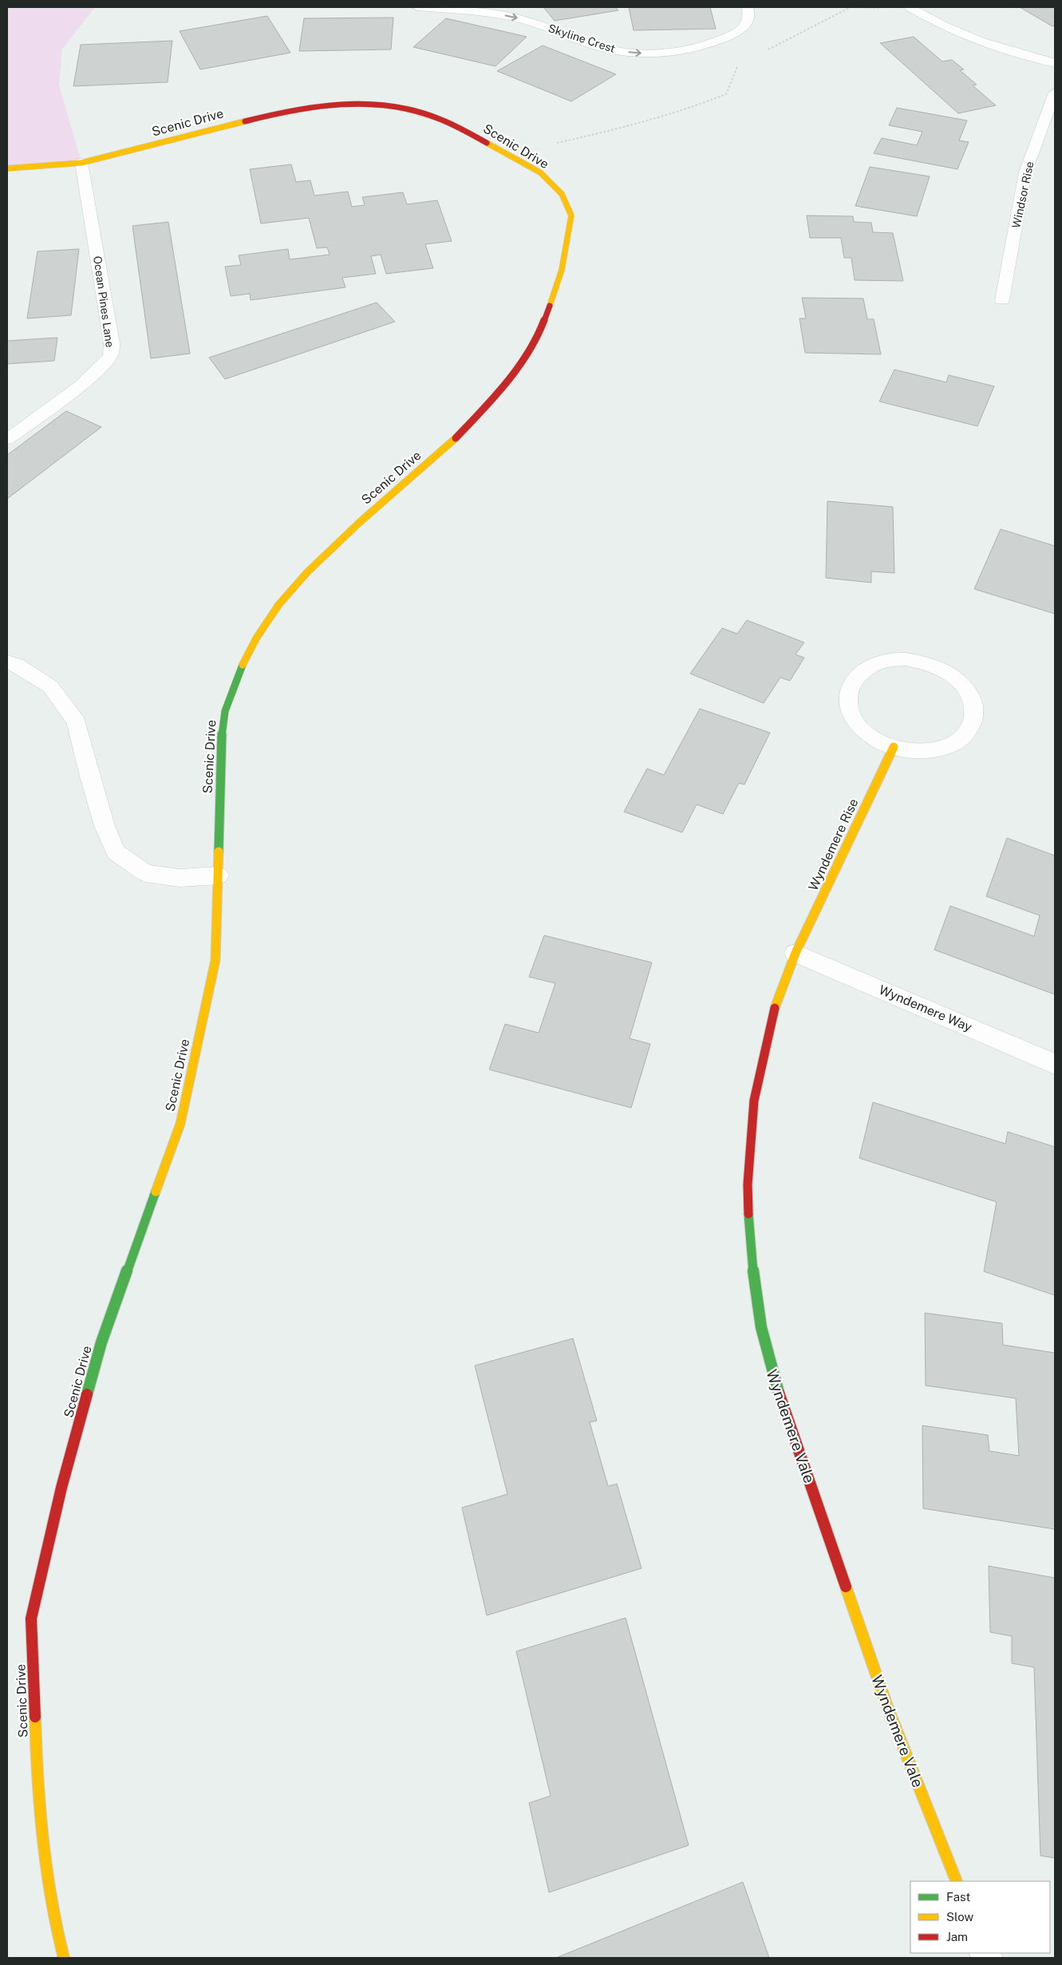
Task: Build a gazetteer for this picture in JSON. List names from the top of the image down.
{
  "streets": {
    "street": [
      "Skyline Crest",
      "Scenic Drive",
      "Windsor Rise",
      "Ocean Pines Lane",
      "Wyndemere Rise",
      "Wyndemere Way",
      "Wyndemere Vale"
    ]
  },
  "crossings": [
    ["Scenic Drive", "Ocean Pines Lane"],
    ["Wyndemere Rise", "Wyndemere Way"],
    ["Wyndemere Rise", "Wyndemere Vale"],
    ["Wyndemere Way", "Wyndemere Vale"]
  ],
  "one_way": ["Skyline Crest"],
  "legend": ["Fast", "Slow", "Jam"]
}
